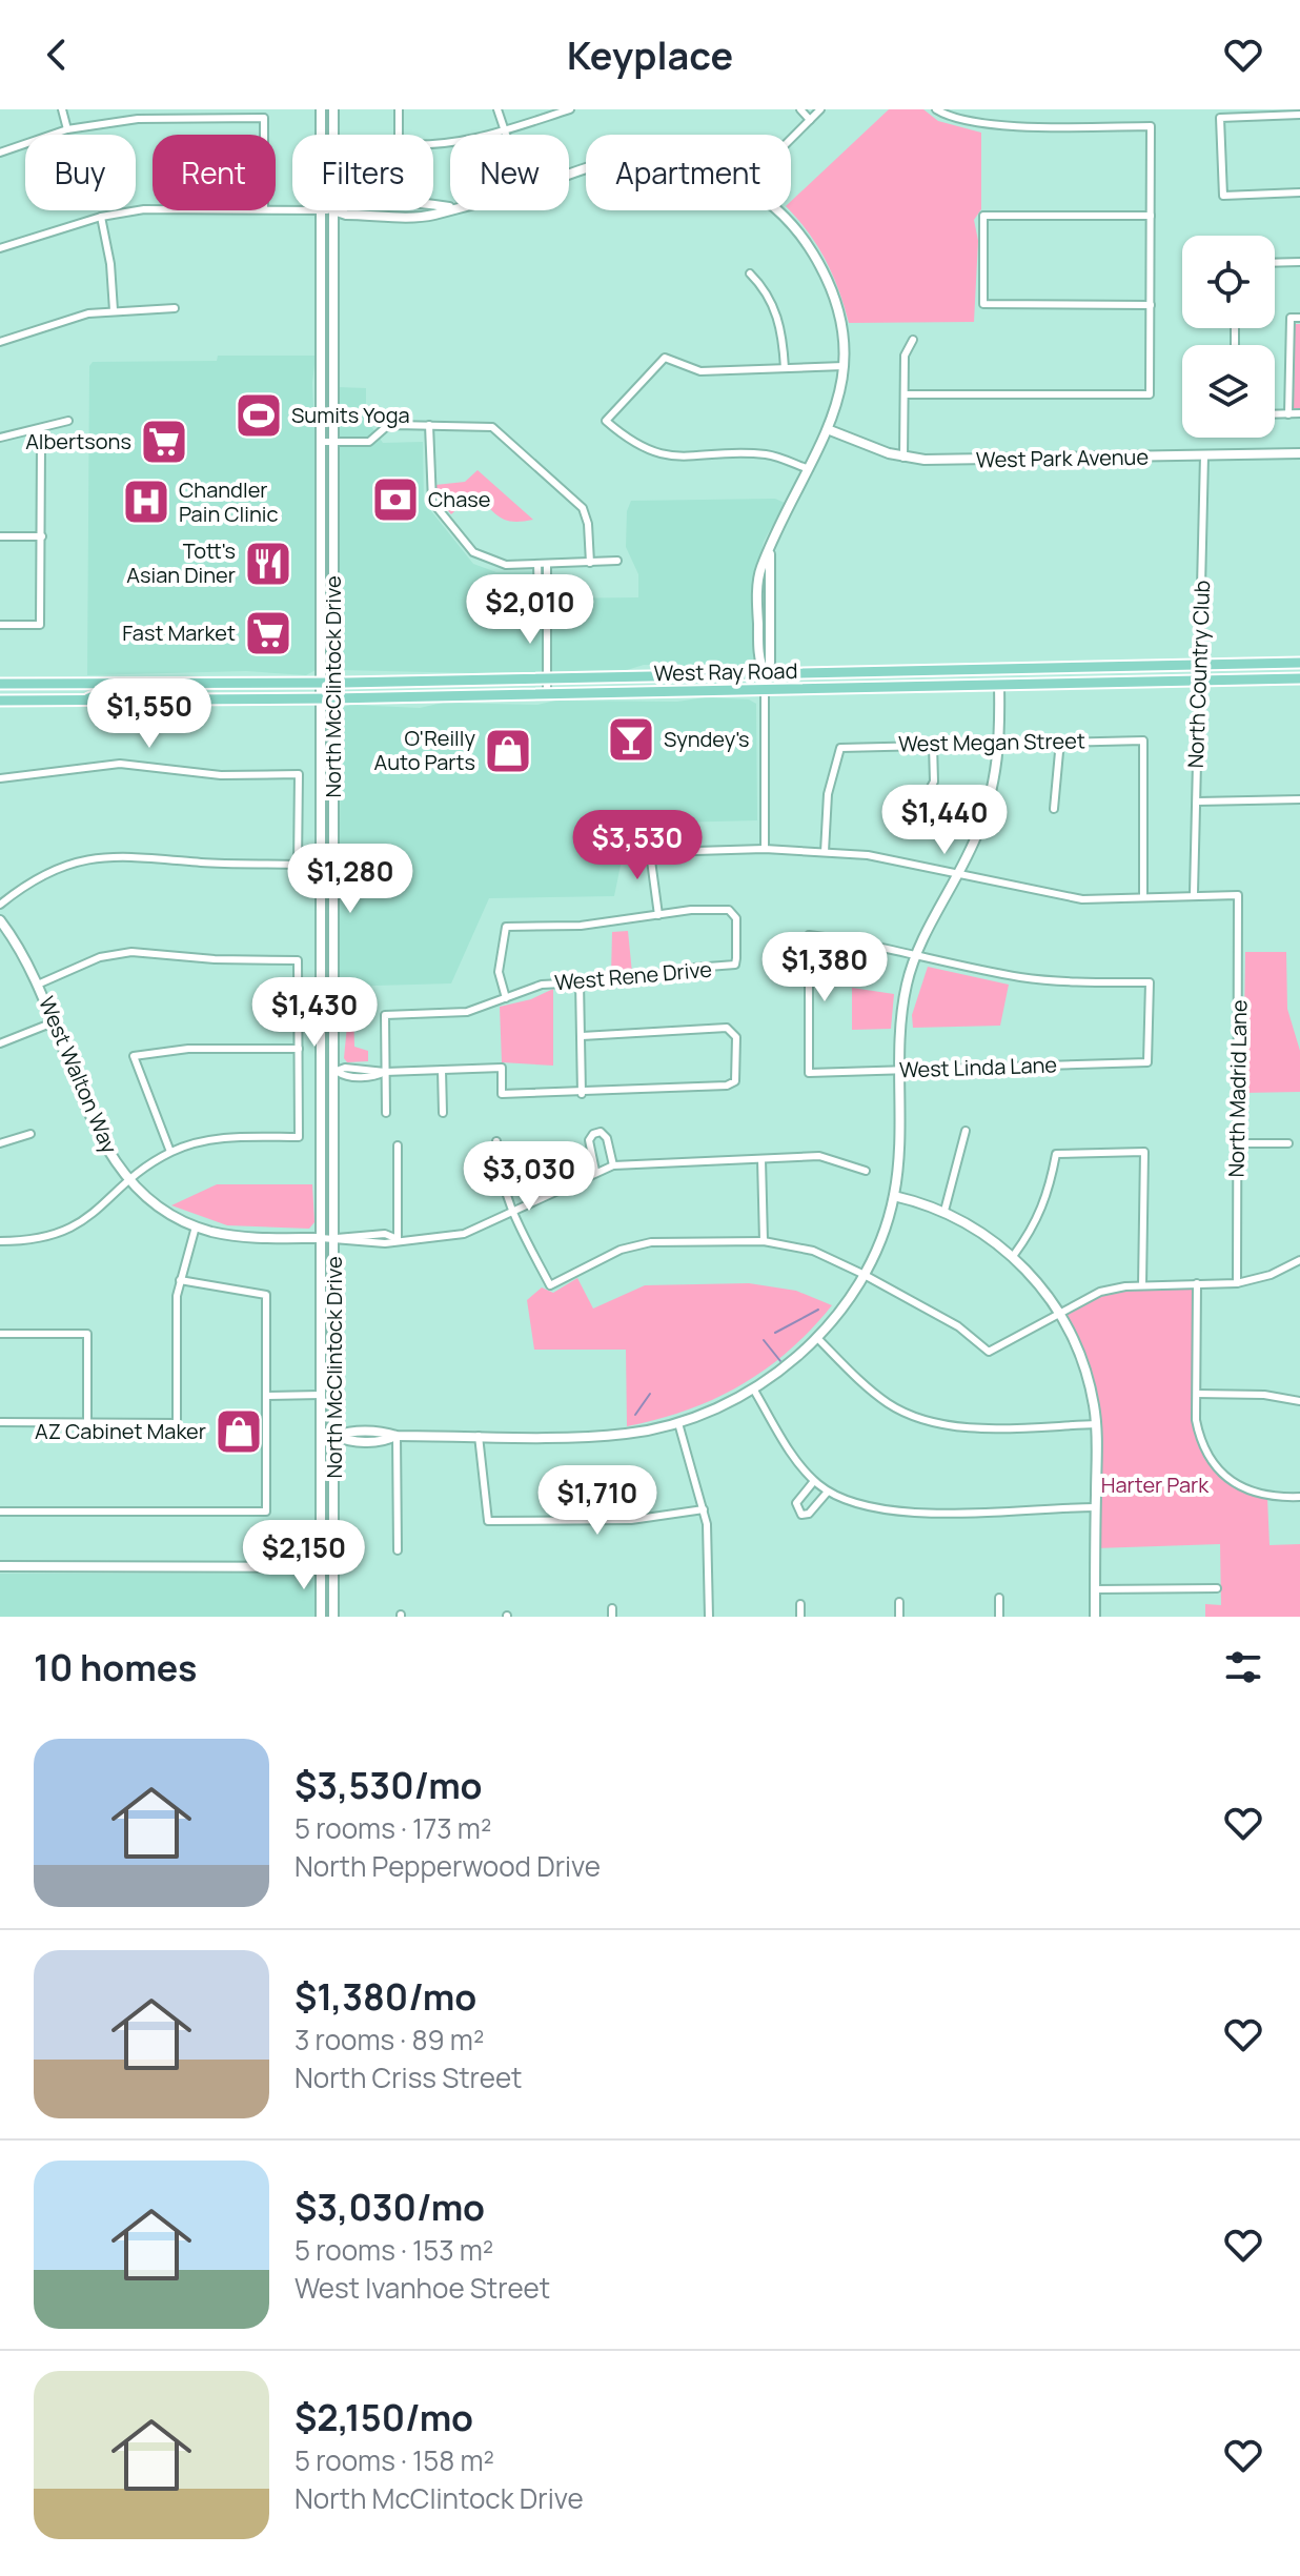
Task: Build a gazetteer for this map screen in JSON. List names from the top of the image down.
{
  "streets": {
    "main road": ["West Ray Road"],
    "street": [
      "West Park Avenue",
      "North Country Club",
      "North McClintock Drive",
      "West Megan Street",
      "West Rene Drive",
      "West Linda Lane",
      "West Walton Way",
      "North Madrid Lane"
    ]
  },
  "crossings": [
    ["West Park Avenue", "North Country Club"],
    ["West Ray Road", "North Country Club"],
    ["West Ray Road", "North McClintock Drive"],
    ["North Country Club", "North Madrid Lane"],
    ["North McClintock Drive", "West Walton Way"]
  ],
  "parks": ["Harter Park"],
  "places": {
    "sports": ["Sumits Yoga"],
    "supermarket": ["Albertsons", "Fast Market"],
    "bank": ["Chase"],
    "hospital": ["Chandler Pain Clinic"],
    "restaurant": ["Tott's Asian Diner"],
    "bar": ["Syndey's"],
    "shop": ["O'Reilly Auto Parts", "AZ Cabinet Maker"]
  },
  "page": {
    "header": "Keyplace",
    "chip": [
      "Buy",
      "Rent",
      "Filters",
      "New",
      "Apartment"
    ],
    "price": [
      "$2,010",
      "$1,550",
      "$1,440",
      "$3,530",
      "$1,280",
      "$1,380",
      "$1,430",
      "$3,030",
      "$1,710",
      "$2,150"
    ],
    "heading": "10 homes",
    "list": [
      {
        "name": "$3,530/mo",
        "note": "5 rooms · 173 m² · North Pepperwood Drive"
      },
      {
        "name": "$1,380/mo",
        "note": "3 rooms · 89 m² · North Criss Street"
      },
      {
        "name": "$3,030/mo",
        "note": "5 rooms · 153 m² · West Ivanhoe Street"
      },
      {
        "name": "$2,150/mo",
        "note": "5 rooms · 158 m² · North McClintock Drive"
      }
    ]
  }
}
